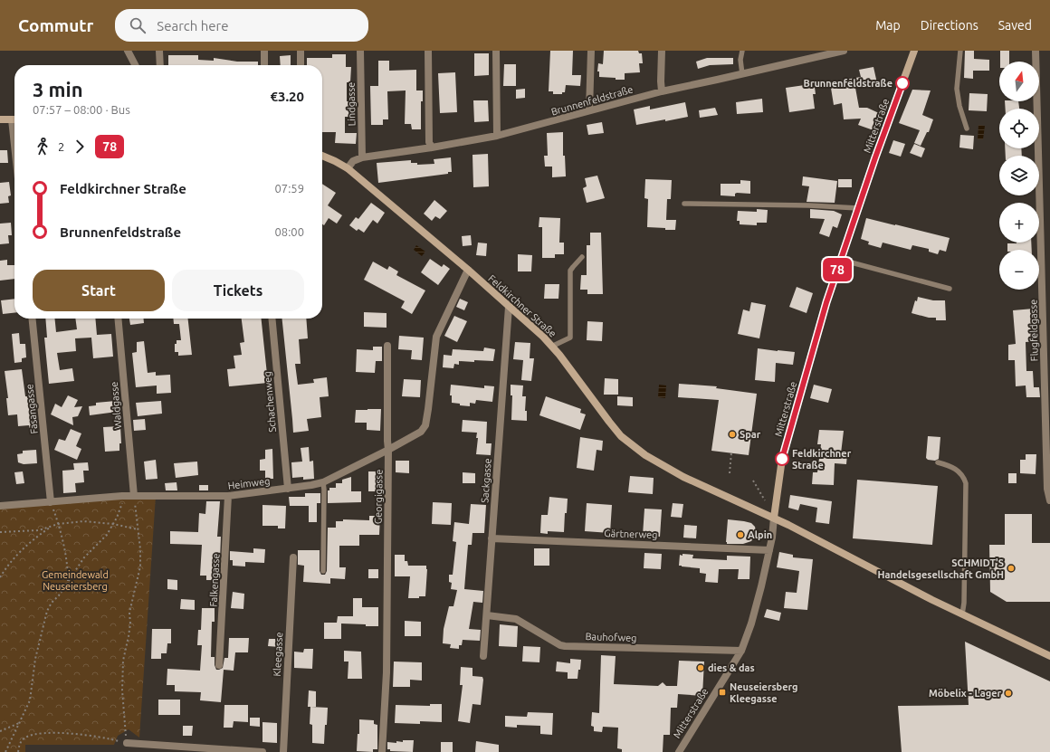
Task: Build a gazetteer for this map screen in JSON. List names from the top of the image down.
{
  "streets": {
    "street": [
      "Brunnenfeldstraße",
      "Lindgasse",
      "Mitterstraße",
      "Feldkirchner Straße",
      "Flugfeldgasse",
      "Schachenweg",
      "Waldgasse",
      "Fasangasse",
      "Sackgasse",
      "Heimweg",
      "Georgigasse",
      "Gärtnerweg",
      "Falkengasse",
      "Bauhofweg",
      "Kleegasse"
    ]
  },
  "crossings": [
    ["Brunnenfeldstraße", "Lindgasse"],
    ["Brunnenfeldstraße", "Feldkirchner Straße"],
    ["Mitterstraße", "Feldkirchner Straße"],
    ["Mitterstraße", "Gärtnerweg"],
    ["Mitterstraße", "Bauhofweg"],
    ["Feldkirchner Straße", "Sackgasse"],
    ["Schachenweg", "Heimweg"],
    ["Waldgasse", "Heimweg"],
    ["Fasangasse", "Heimweg"],
    ["Sackgasse", "Gärtnerweg"],
    ["Sackgasse", "Bauhofweg"],
    ["Heimweg", "Georgigasse"],
    ["Heimweg", "Falkengasse"]
  ],
  "parks": ["Gemeindewald Neuseiersberg"],
  "places": {
    "other": [
      "Brunnenfeldstraße",
      "Spar",
      "Feldkirchner Straße",
      "Alpin",
      "SCHMIDT'S Handelsgesellschaft GmbH",
      "dies & das",
      "Möbelix - Lager"
    ],
    "transit": ["Neuseiersberg Kleegasse"]
  },
  "lines": ["bus line 78"],
  "north": "top",
  "page": {
    "header": "Commutr",
    "search": "Search here",
    "nav": ["Map", "Directions", "Saved"],
    "on_map": "78",
    "map_buttons": ["+", "−"],
    "heading": ["3 min", "07:57 – 08:00 · Bus", "€3.20"],
    "legs": ["2", "78"],
    "list": [
      {
        "name": "Feldkirchner Straße",
        "value": "07:59"
      },
      {
        "name": "Brunnenfeldstraße",
        "value": "08:00"
      }
    ],
    "buttons": ["Start", "Tickets"]
  }
}
